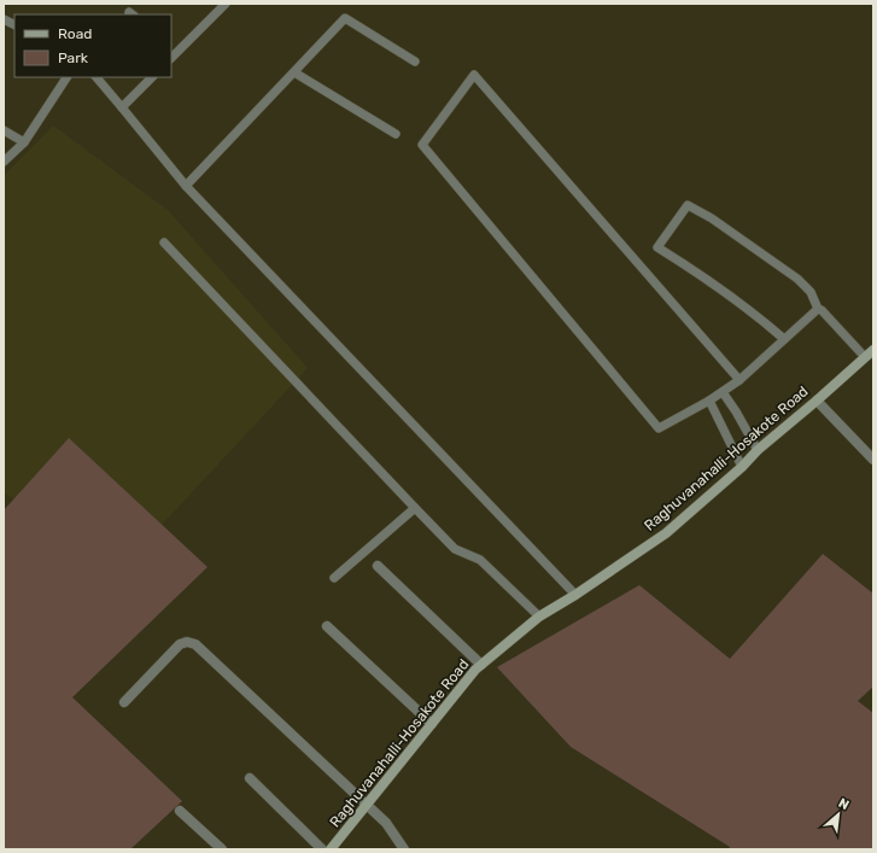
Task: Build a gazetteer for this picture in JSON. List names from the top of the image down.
{
  "streets": {
    "main road": ["Raghuvanahalli-Hosakote Road"]
  },
  "legend": ["Road", "Park"],
  "north": "top right"
}
